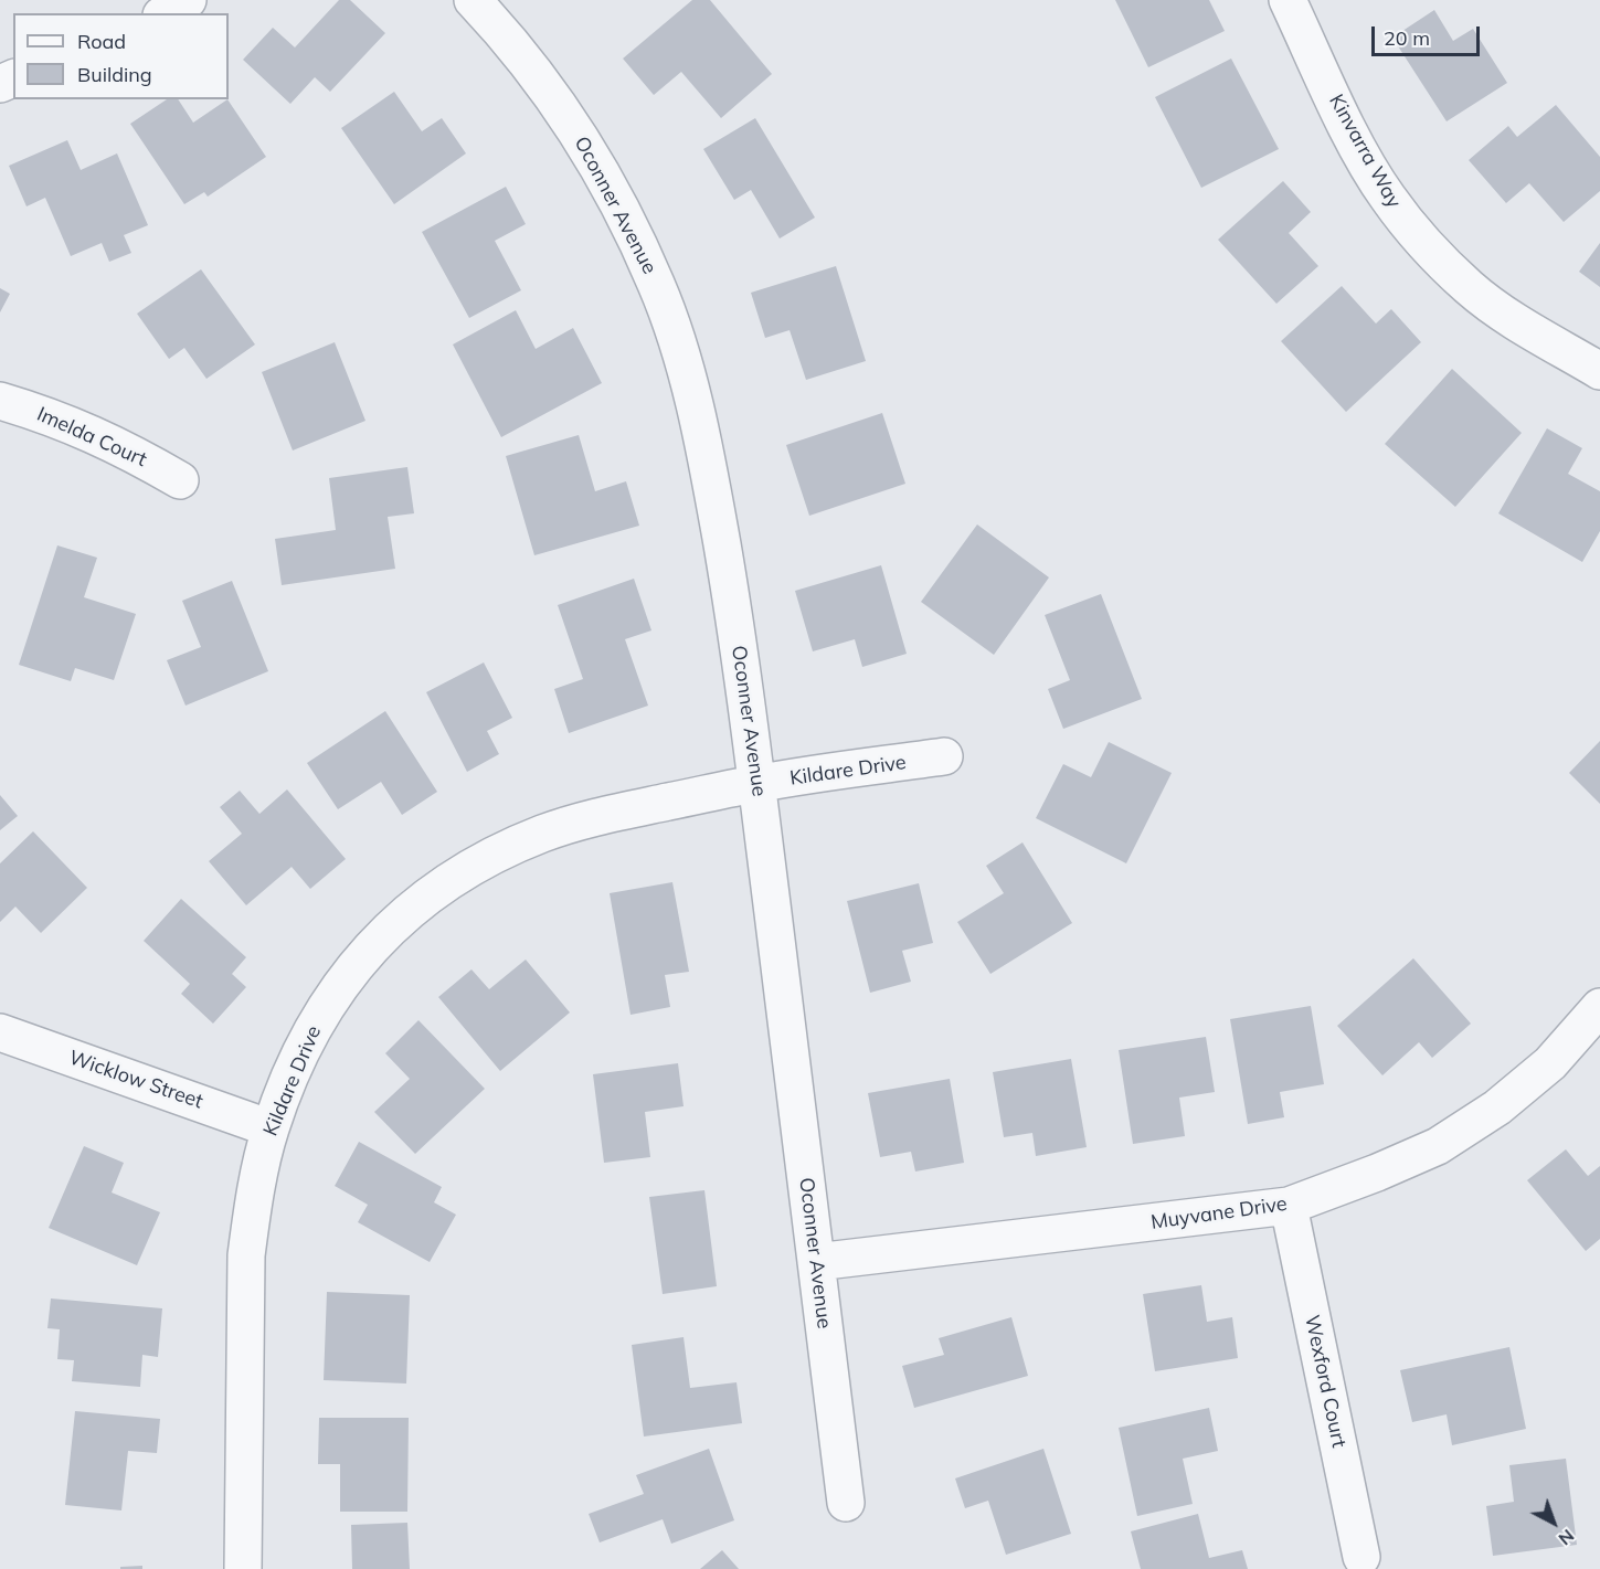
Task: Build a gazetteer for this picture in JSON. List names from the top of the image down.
{
  "streets": {
    "street": [
      "Kinvarra Way",
      "Oconner Avenue",
      "Imelda Court",
      "Kildare Drive",
      "Wicklow Street",
      "Muyvane Drive",
      "Wexford Court"
    ]
  },
  "crossings": [
    ["Oconner Avenue", "Kildare Drive"],
    ["Oconner Avenue", "Muyvane Drive"],
    ["Kildare Drive", "Wicklow Street"],
    ["Muyvane Drive", "Wexford Court"]
  ],
  "legend": ["Road", "Building"],
  "scale_bar": "20 m",
  "north": "bottom right"
}
